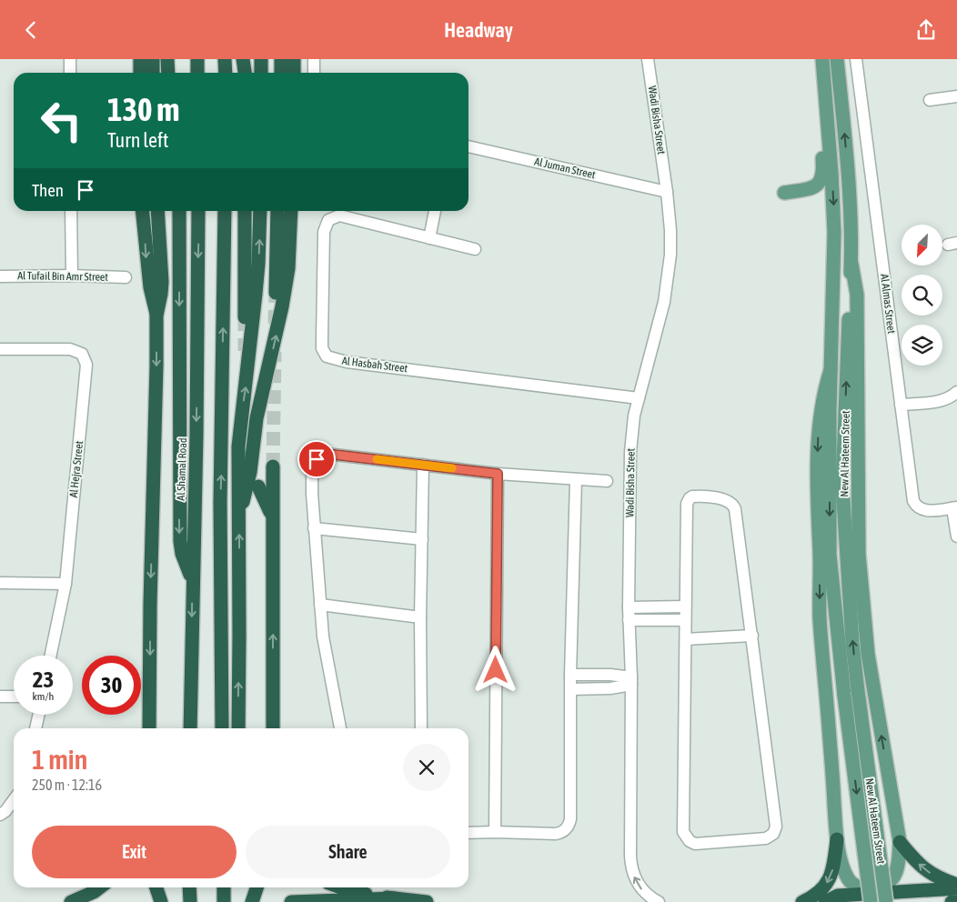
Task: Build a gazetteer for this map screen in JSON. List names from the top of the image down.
{
  "streets": {
    "highway": ["Al Shamal Road"],
    "main road": ["New Al Hateem Street"],
    "street": [
      "Wadi Bisha Street",
      "Al Juman Street",
      "Al Tufail Bin Amr Street",
      "Al Almas Street",
      "Al Hasbah Street",
      "Al Hejra Street"
    ]
  },
  "crossings": [
    ["Wadi Bisha Street", "Al Juman Street"],
    ["Wadi Bisha Street", "Al Hasbah Street"]
  ],
  "north": "bottom left",
  "page": {
    "header": "Headway",
    "turn": ["130 m", "Turn left"],
    "then": "Then",
    "speed": "23 km/h",
    "limit": "30",
    "heading": ["1 min", "250 m · 12:16"],
    "buttons": ["Exit", "Share"]
  }
}
